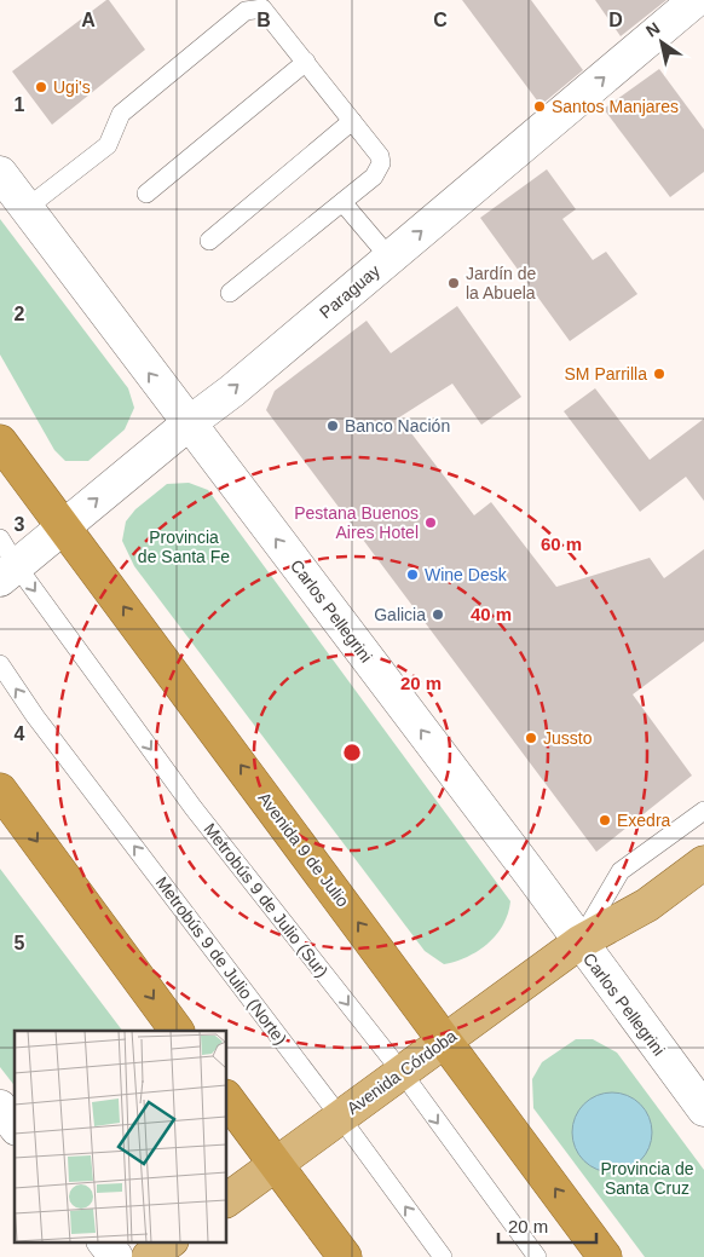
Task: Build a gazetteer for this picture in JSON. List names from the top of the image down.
{
  "streets": {
    "highway": ["Avenida 9 de Julio"],
    "main road": ["Avenida Córdoba"],
    "street": ["Paraguay", "Carlos Pellegrini"],
    "lane": ["Metrobús 9 de Julio (Sur)", "Metrobús 9 de Julio (Norte)"]
  },
  "crossings": [
    ["Paraguay", "Carlos Pellegrini"],
    ["Paraguay", "Avenida 9 de Julio"],
    ["Paraguay", "Metrobús 9 de Julio (Sur)"],
    ["Carlos Pellegrini", "Avenida Córdoba"],
    ["Avenida 9 de Julio", "Avenida Córdoba"],
    ["Metrobús 9 de Julio (Sur)", "Avenida Córdoba"],
    ["Metrobús 9 de Julio (Norte)", "Avenida Córdoba"]
  ],
  "one_way": [
    "Paraguay",
    "Carlos Pellegrini",
    "Metrobús 9 de Julio (Sur)",
    "Metrobús 9 de Julio (Norte)"
  ],
  "parks": ["Provincia de Santa Fe", "Provincia de Santa Cruz"],
  "places": [
    "Ugi's",
    "Santos Manjares",
    "Jardín de la Abuela",
    "SM Parrilla",
    "Banco Nación",
    "Pestana Buenos Aires Hotel",
    "Wine Desk",
    "Galicia",
    "Jussto",
    "Exedra"
  ],
  "scale_bar": "20 m",
  "north": "top left",
  "grid": {
    "columns": [
      "A",
      "B",
      "C",
      "D"
    ],
    "rows": [
      "1",
      "2",
      "3",
      "4",
      "5"
    ]
  },
  "rings": ["60 m", "40 m", "20 m"]
}
